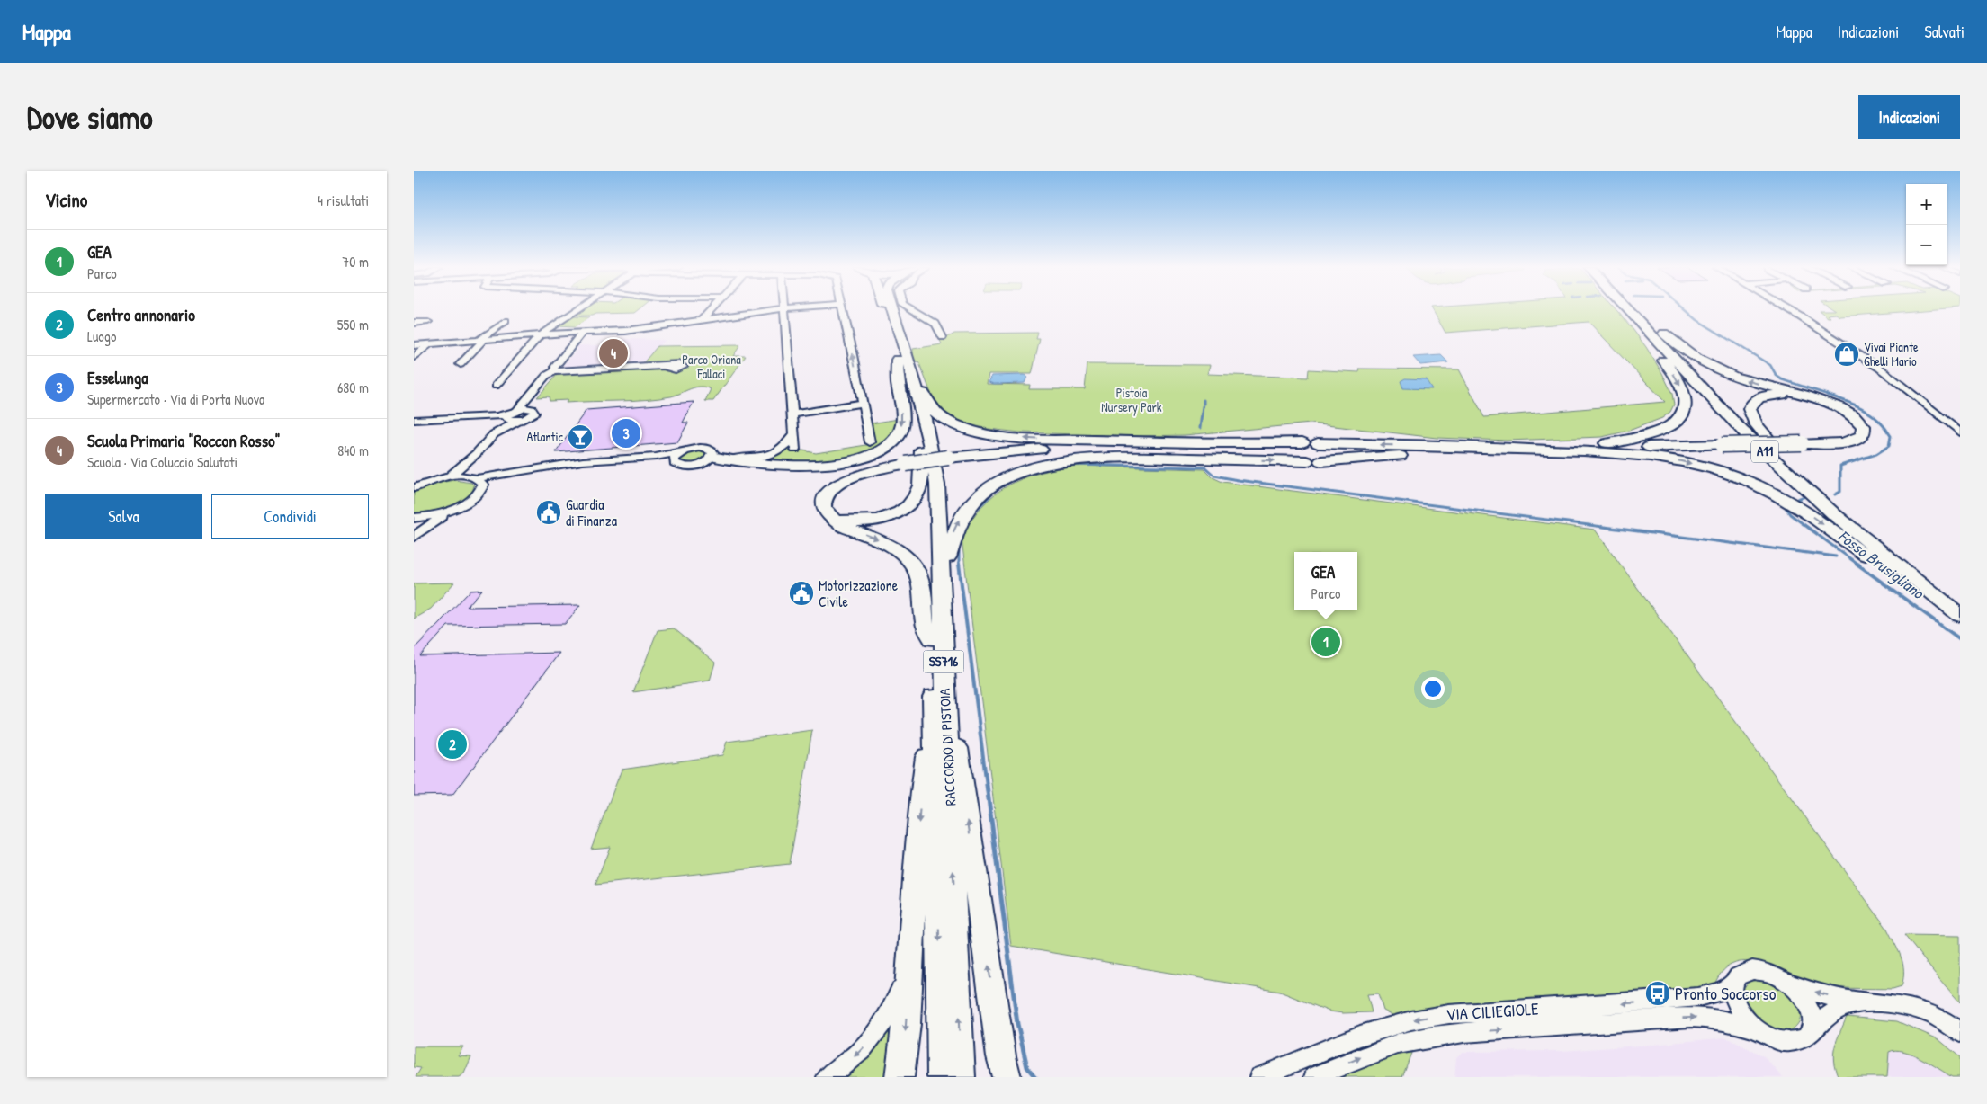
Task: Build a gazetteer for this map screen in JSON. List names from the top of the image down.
{
  "streets": {
    "highway": ["A11", "SS716", "RACCORDO DI PISTOIA"],
    "street": ["VIA CILIEGIOLE"]
  },
  "water": ["Fosso Brusigliano"],
  "parks": ["Parco Oriana Fallaci", "Pistoia Nursery Park"],
  "places": {
    "shop": ["Vivai Piante Ghelli Mario"],
    "bar": ["Atlantic"],
    "public building": ["Guardia di Finanza", "Motorizzazione Civile"],
    "bus stop": ["Pronto Soccorso"]
  },
  "page": {
    "header": "Mappa",
    "nav": ["Mappa", "Indicazioni", "Salvati"],
    "buttons": [
      "Indicazioni",
      ["Salva", "Condividi"]
    ],
    "title": "Dove siamo",
    "heading": ["Vicino", "4 risultati"],
    "map_buttons": ["+", "−"],
    "list": [
      {
        "mark": "1",
        "name": "GEA",
        "note": "Parco",
        "value": "70 m"
      },
      {
        "mark": "2",
        "name": "Centro annonario",
        "note": "Luogo",
        "value": "550 m"
      },
      {
        "mark": "3",
        "name": "Esselunga",
        "note": "Supermercato · Via di Porta Nuova",
        "value": "680 m"
      },
      {
        "mark": "4",
        "name": "Scuola Primaria \"Roccon Rosso\"",
        "note": "Scuola · Via Coluccio Salutati",
        "value": "840 m"
      }
    ],
    "pins": [
      "4",
      "3",
      "1",
      "2"
    ],
    "popup": ["GEA", "Parco"]
  }
}
